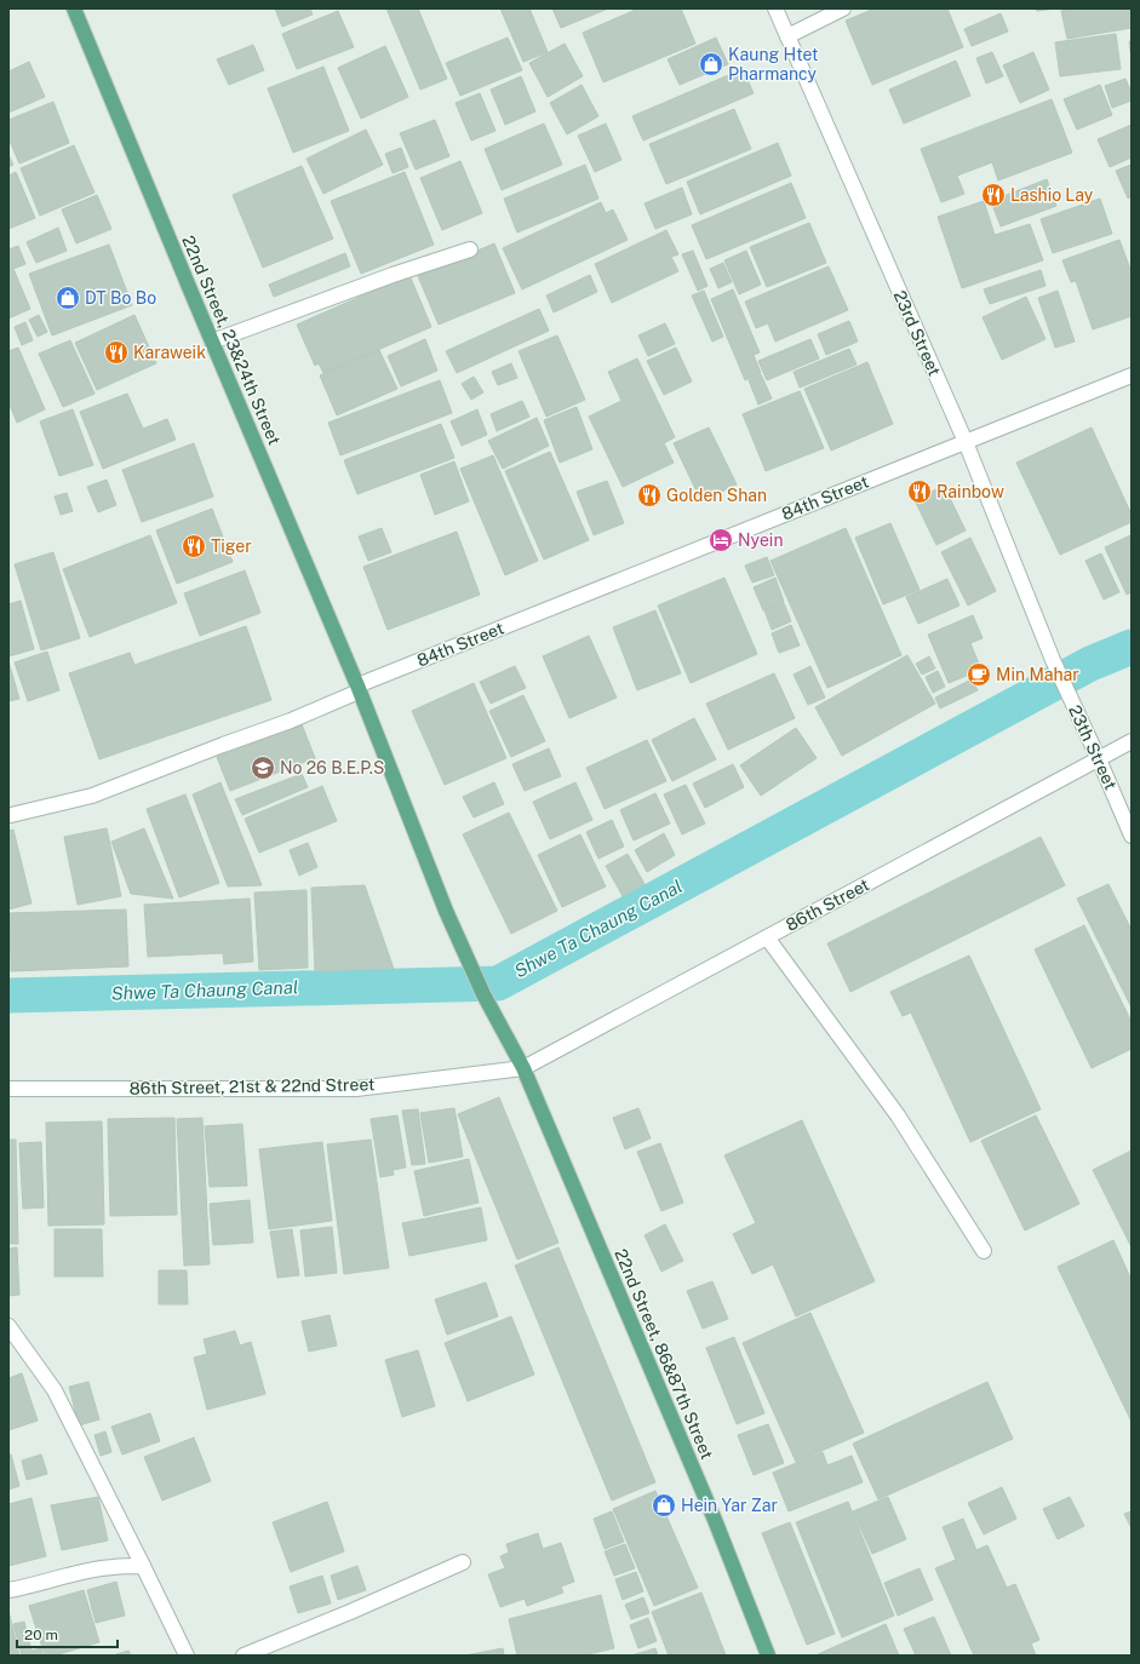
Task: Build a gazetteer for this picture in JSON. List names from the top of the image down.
{
  "streets": {
    "main road": ["22nd Street, 23&24th Street", "22nd Street, 86&87th Street"],
    "street": [
      "23rd Street",
      "84th Street",
      "23th Street",
      "86th Street",
      "86th Street, 21st & 22nd Street"
    ]
  },
  "crossings": [
    ["23rd Street", "84th Street"],
    ["23rd Street", "23th Street"],
    ["22nd Street, 23&24th Street", "84th Street"],
    ["22nd Street, 23&24th Street", "22nd Street, 86&87th Street"],
    ["23th Street", "86th Street"],
    ["86th Street", "86th Street, 21st & 22nd Street"],
    ["86th Street", "22nd Street, 86&87th Street"],
    ["86th Street, 21st & 22nd Street", "22nd Street, 86&87th Street"]
  ],
  "water": ["Shwe Ta Chaung Canal"],
  "places": {
    "shop": ["Kaung Htet Pharmancy", "DT Bo Bo", "Hein Yar Zar"],
    "restaurant": [
      "Lashio Lay",
      "Karaweik",
      "Rainbow",
      "Golden Shan",
      "Tiger"
    ],
    "hotel": ["Nyein"],
    "cafe": ["Min Mahar"],
    "school or university": ["No 26 B.E.P.S"]
  },
  "scale_bar": "20 m"
}
